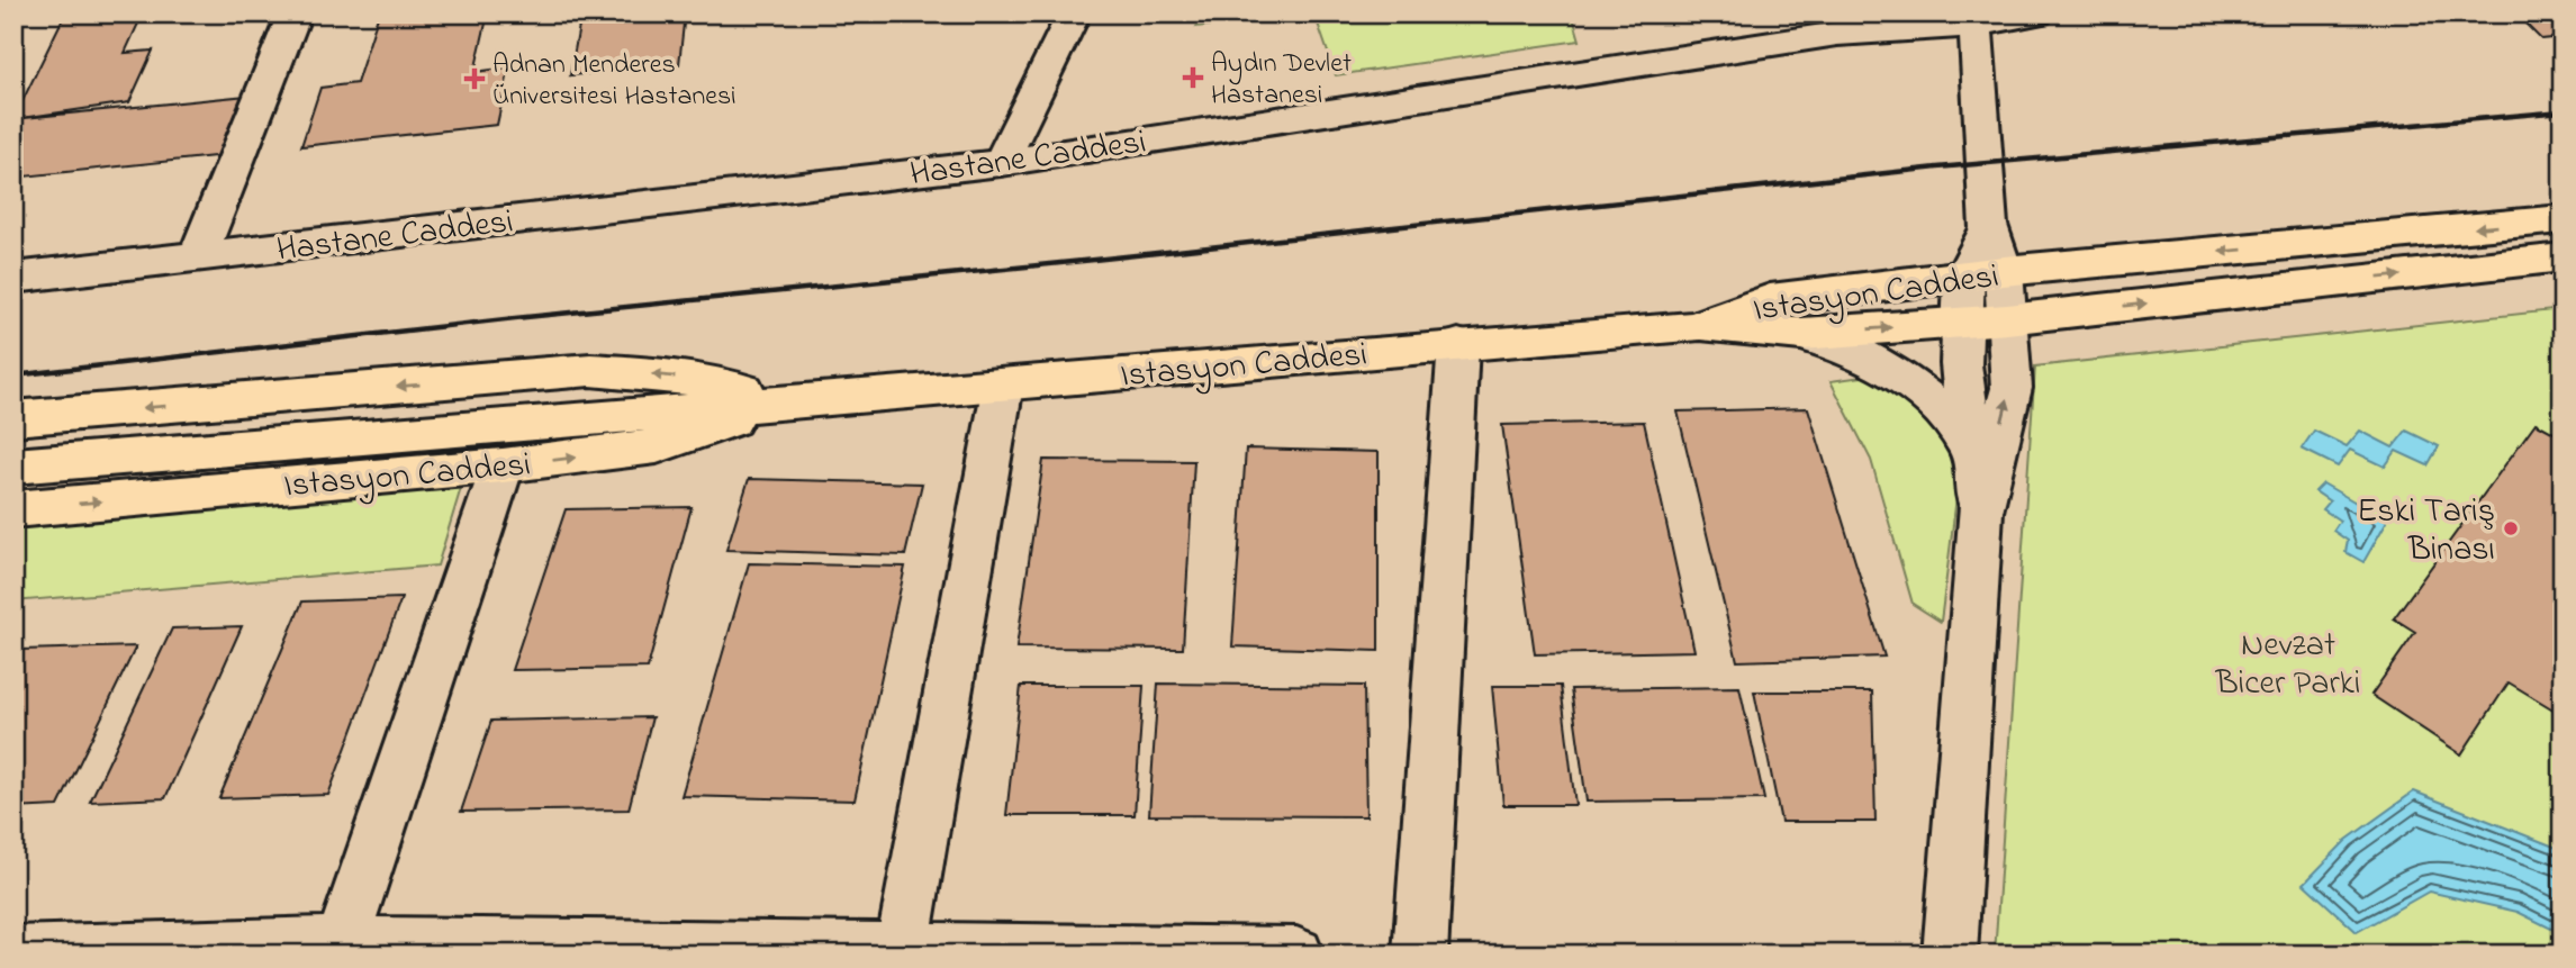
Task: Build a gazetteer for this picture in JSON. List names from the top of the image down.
{
  "streets": {
    "main road": ["Istasyon Caddesi"],
    "street": ["Hastane Caddesi"]
  },
  "parks": ["Nevzat Bicer Parki"],
  "places": {
    "health": ["Aydın Devlet Hastanesi", "Adnan Menderes Üniversitesi Hastanesi"],
    "other": ["Eski Tariş Binası"]
  }
}
